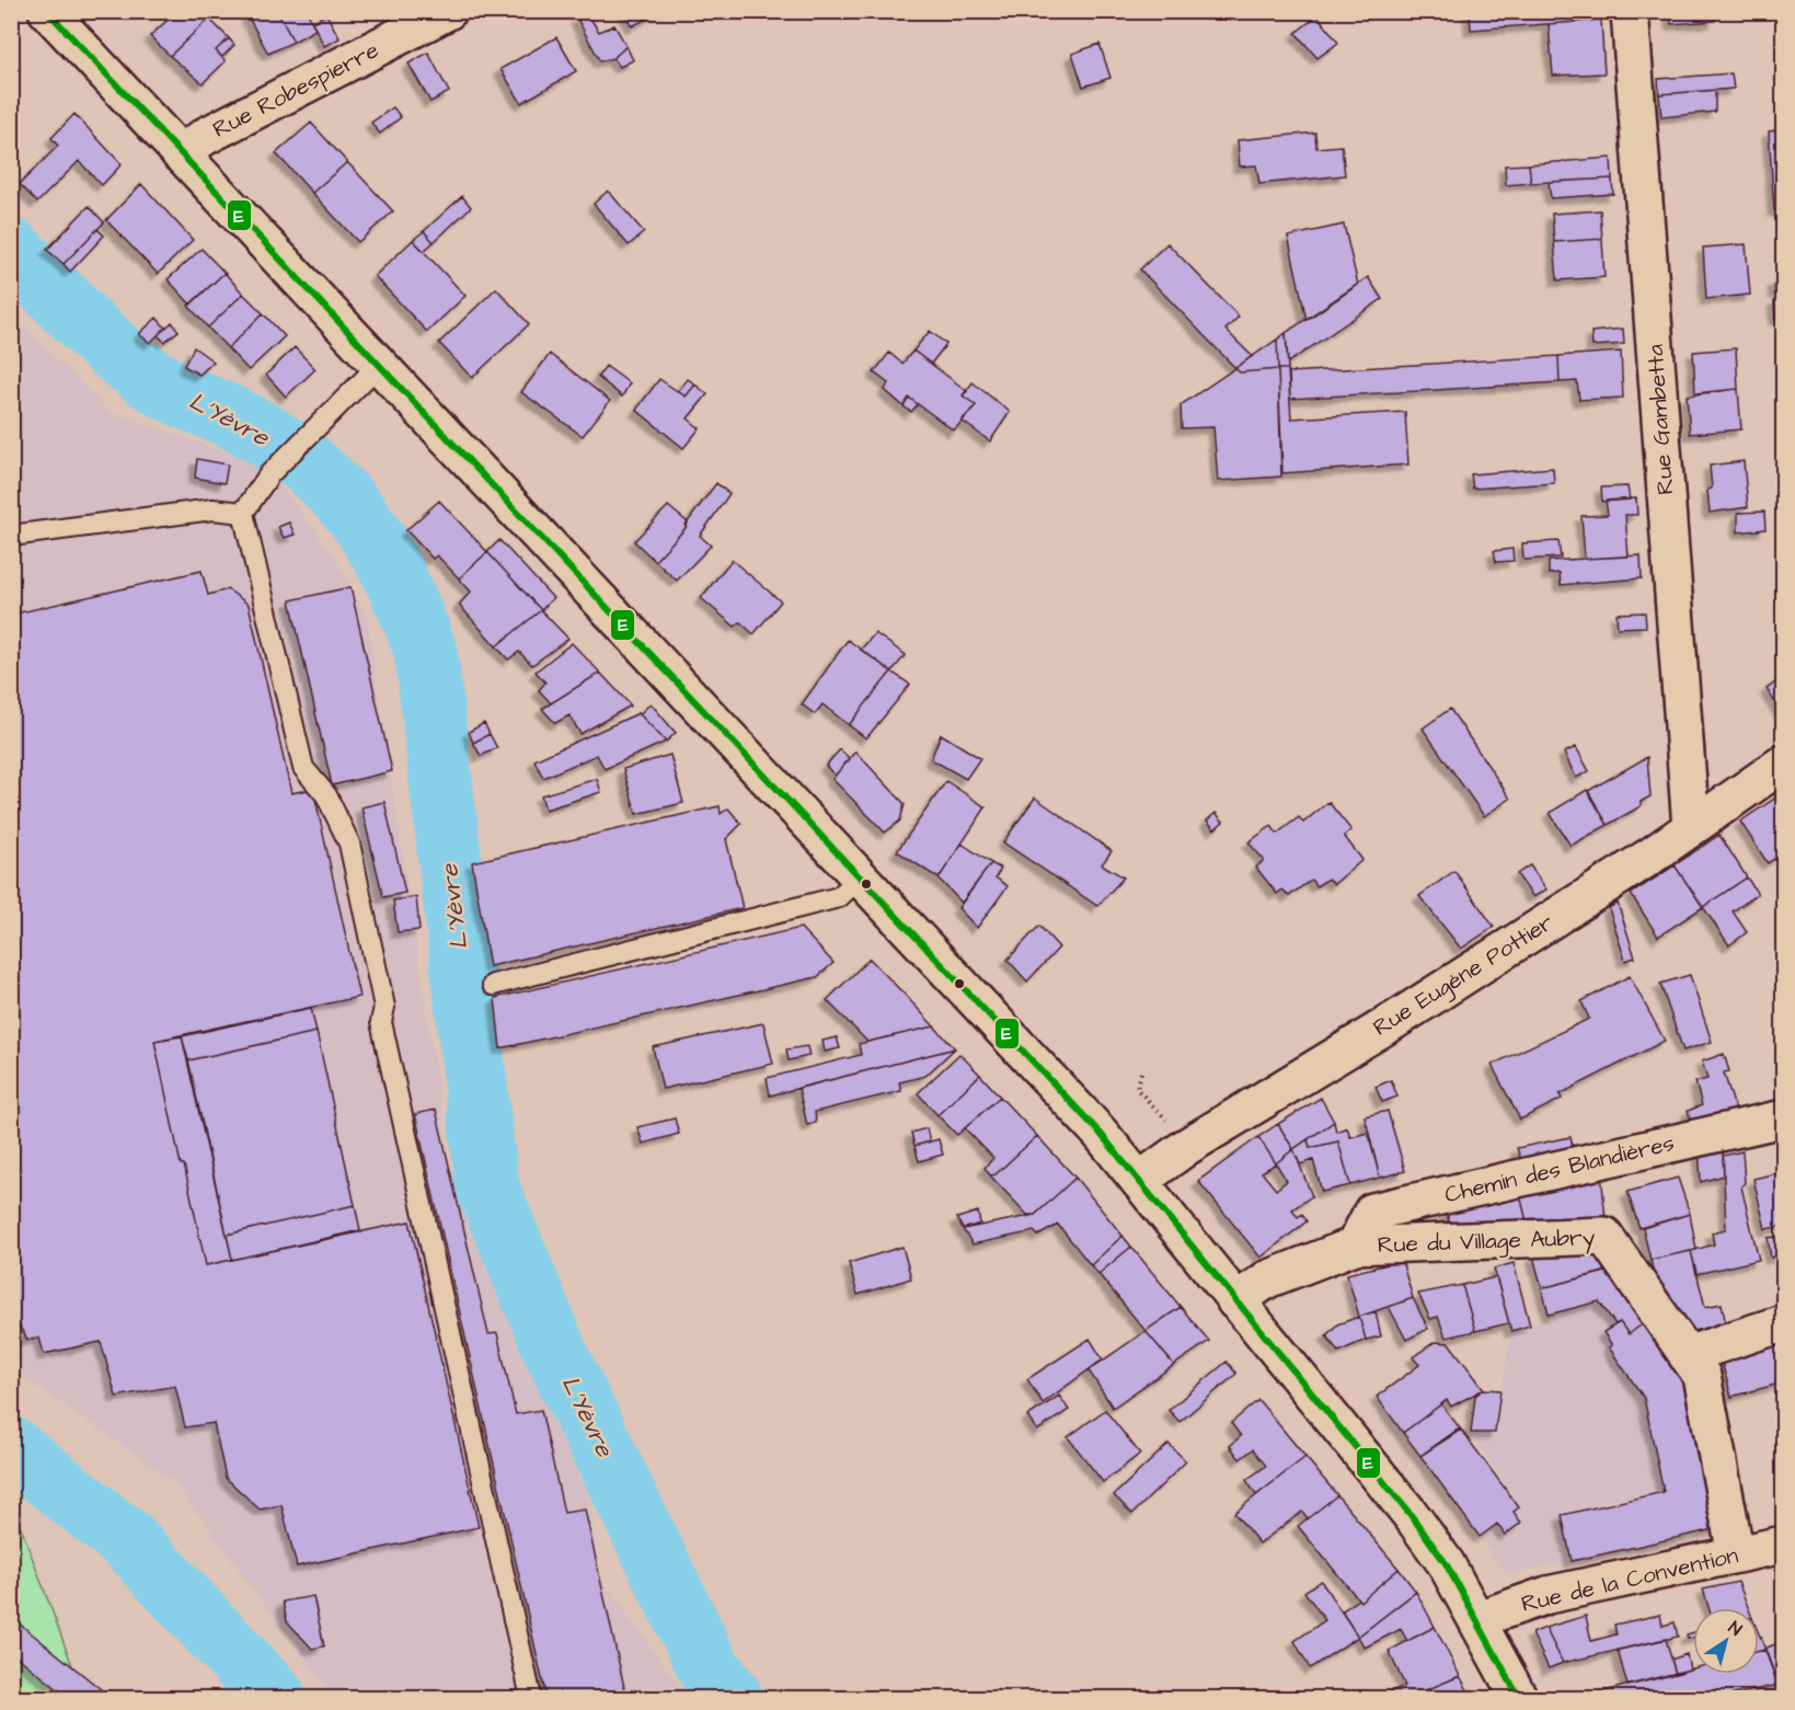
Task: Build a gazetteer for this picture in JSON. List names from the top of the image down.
{
  "streets": {
    "street": [
      "Rue Robespierre",
      "Rue Gambetta",
      "Rue Eugène Pottier",
      "Chemin des Blandières",
      "Rue du Village Aubry",
      "Rue de la Convention"
    ]
  },
  "crossings": [
    ["Rue Gambetta", "Rue Eugène Pottier"],
    ["Chemin des Blandières", "Rue du Village Aubry"],
    ["Rue du Village Aubry", "Rue de la Convention"]
  ],
  "water": ["L'Yèvre"],
  "lines": ["transit line E"],
  "north": "top right"
}
